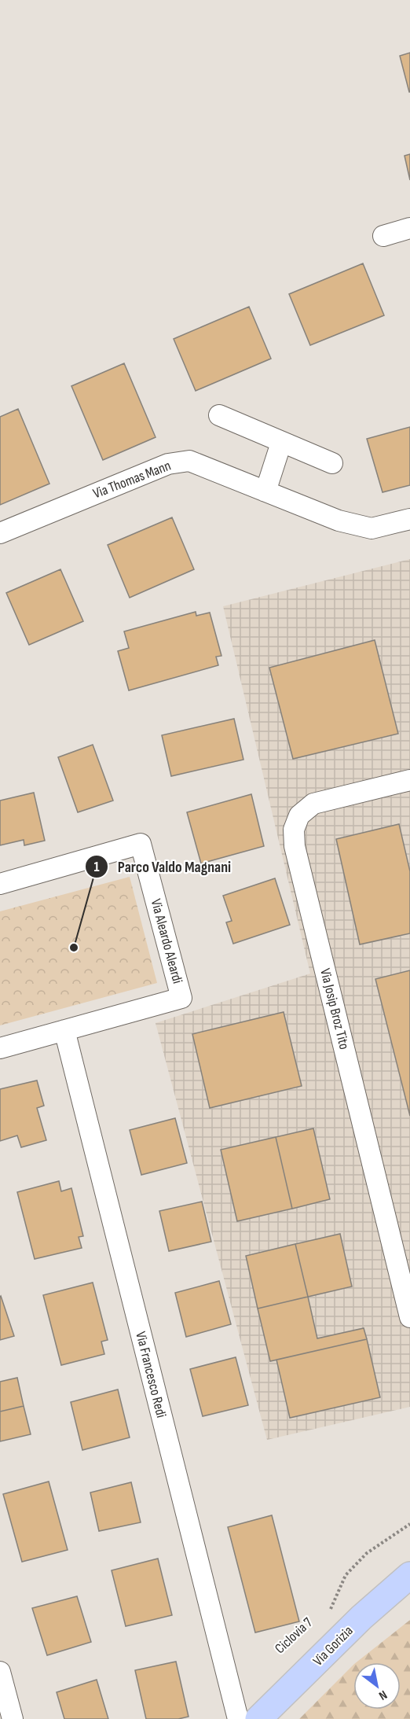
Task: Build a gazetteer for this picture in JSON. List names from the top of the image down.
{
  "streets": {
    "main road": ["Via Gorizia"],
    "street": [
      "Via Thomas Mann",
      "Via Aleardo Aleardi",
      "Via Josip Broz Tito",
      "Via Francesco Redi"
    ],
    "path": ["Ciclovia 7"]
  },
  "crossings": [
    ["Via Aleardo Aleardi", "Via Francesco Redi"]
  ],
  "places": ["Parco Valdo Magnani"],
  "north": "bottom right"
}
